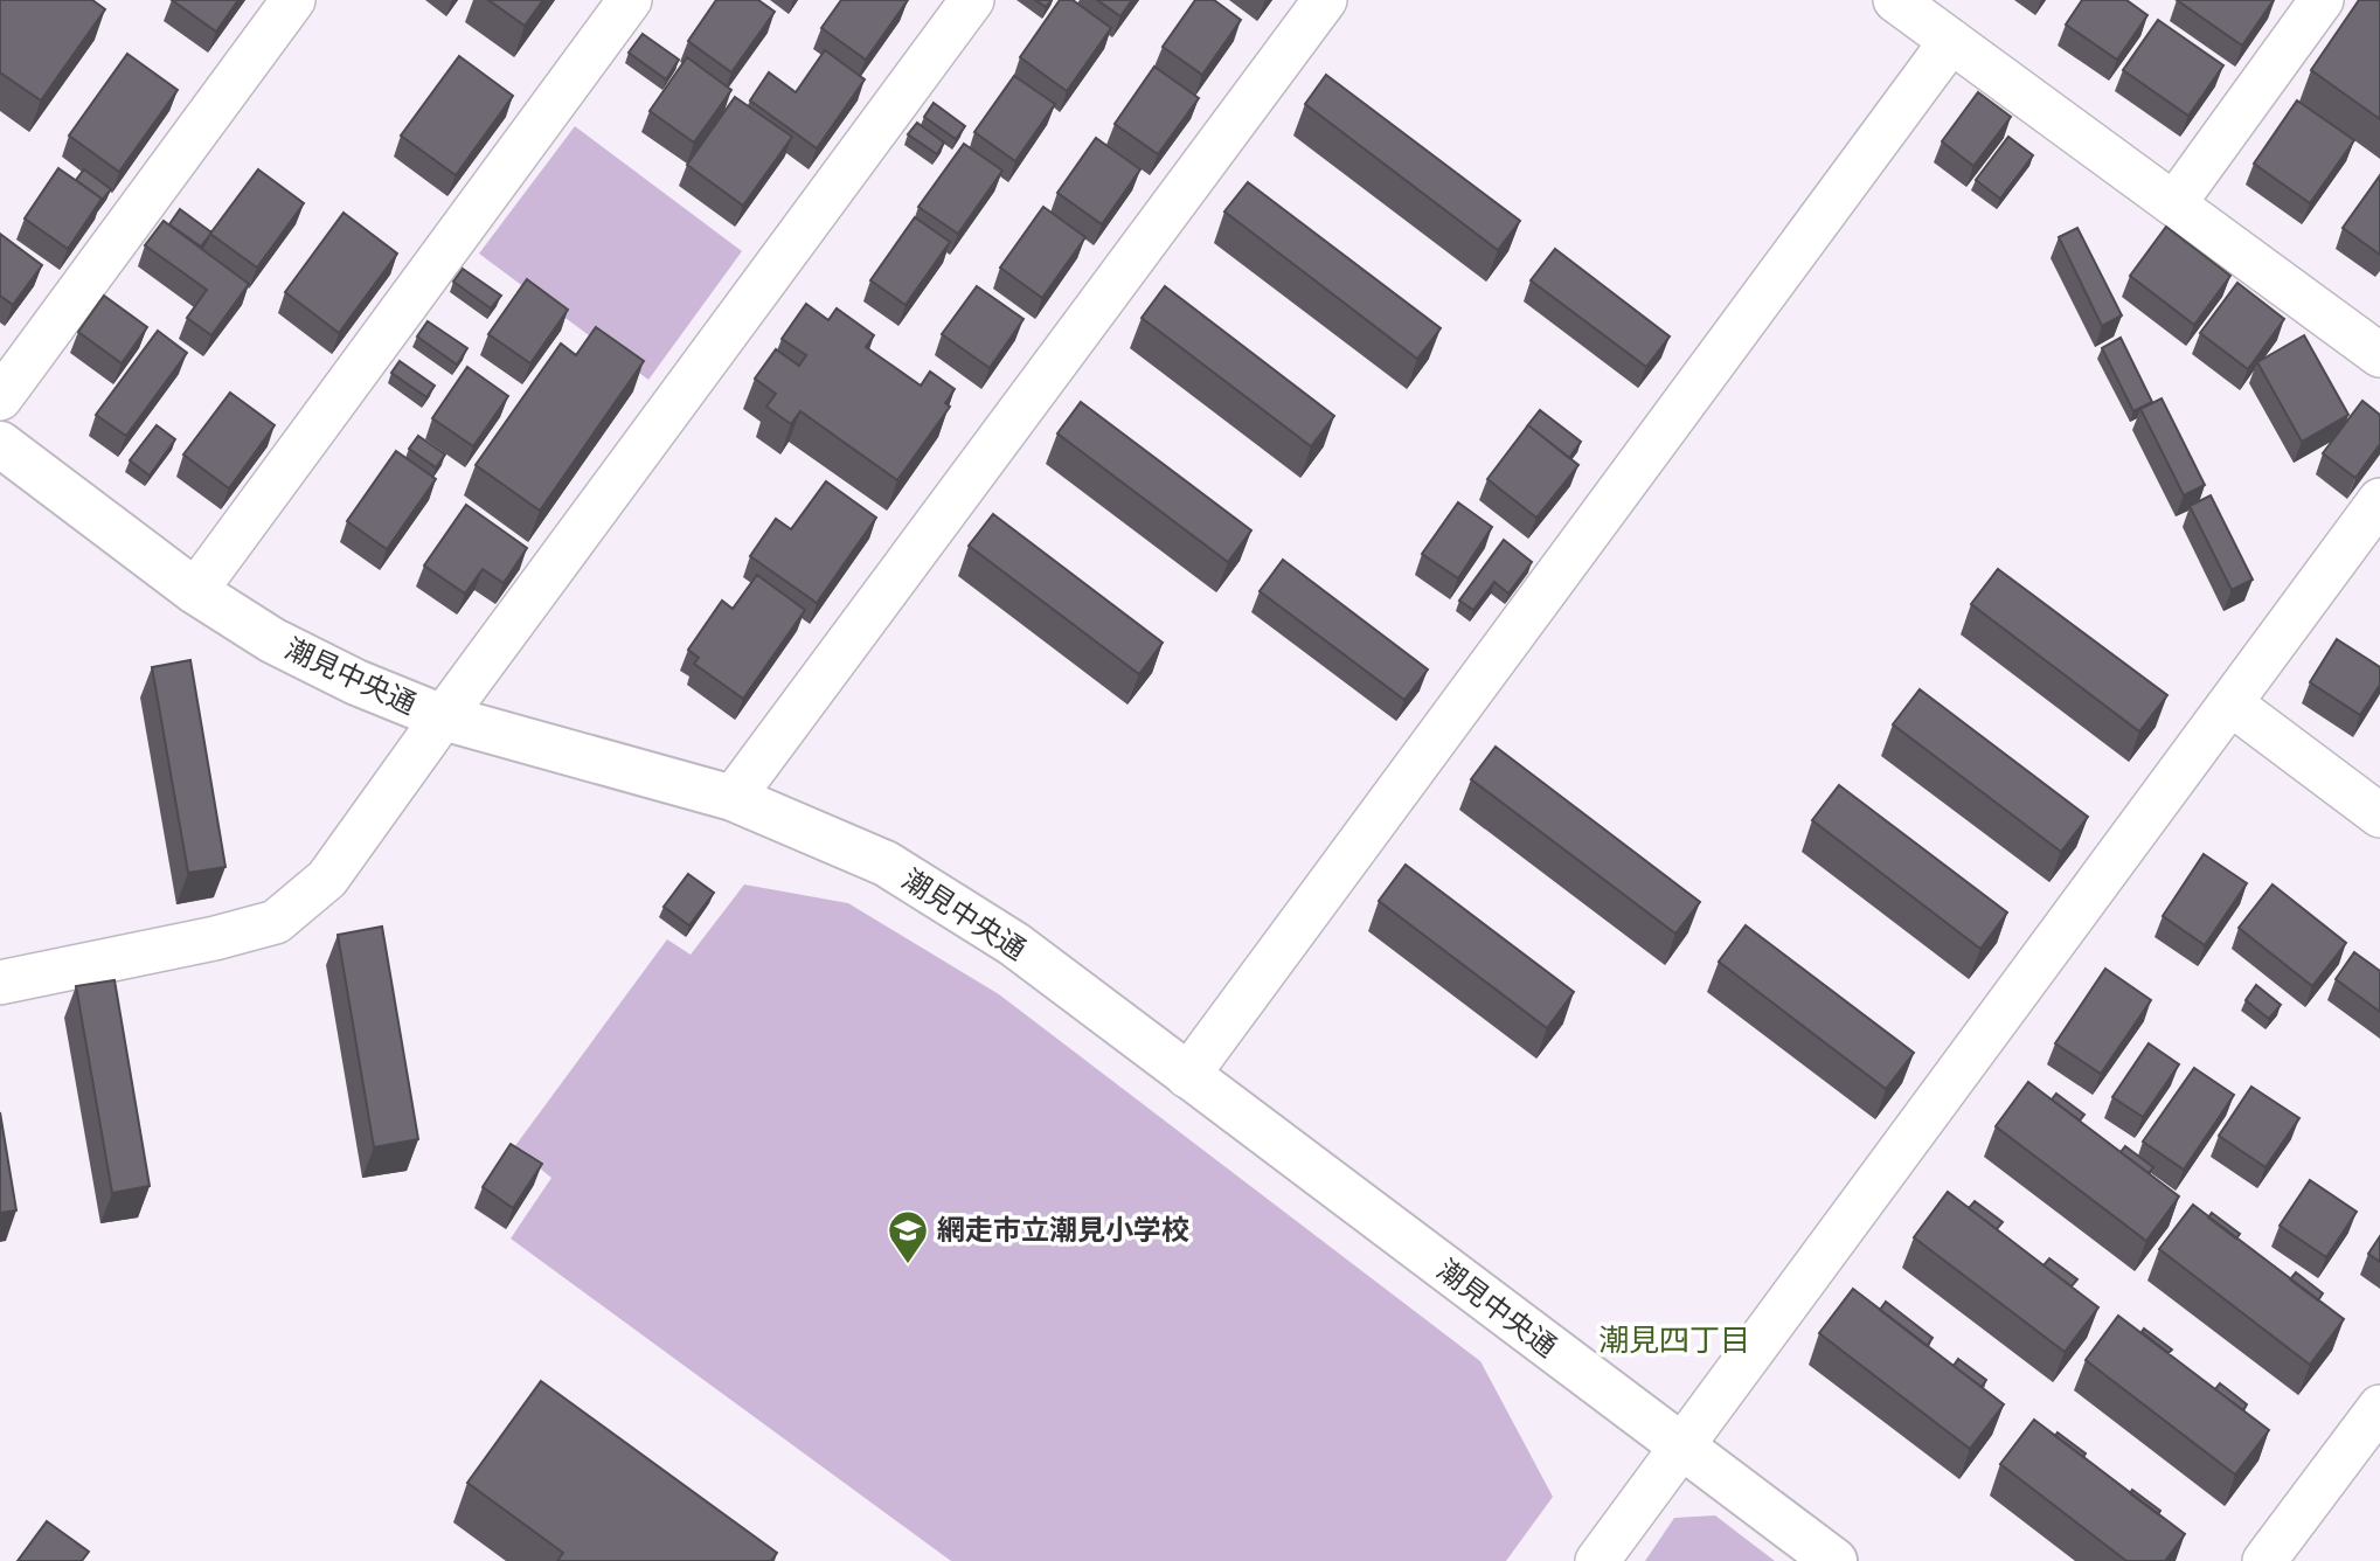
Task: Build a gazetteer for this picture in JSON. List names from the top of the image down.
{
  "streets": {
    "street": ["潮見中央通"]
  },
  "districts": ["潮見四丁目"],
  "places": {
    "school or university": ["網走市立潮見小学校"]
  }
}
